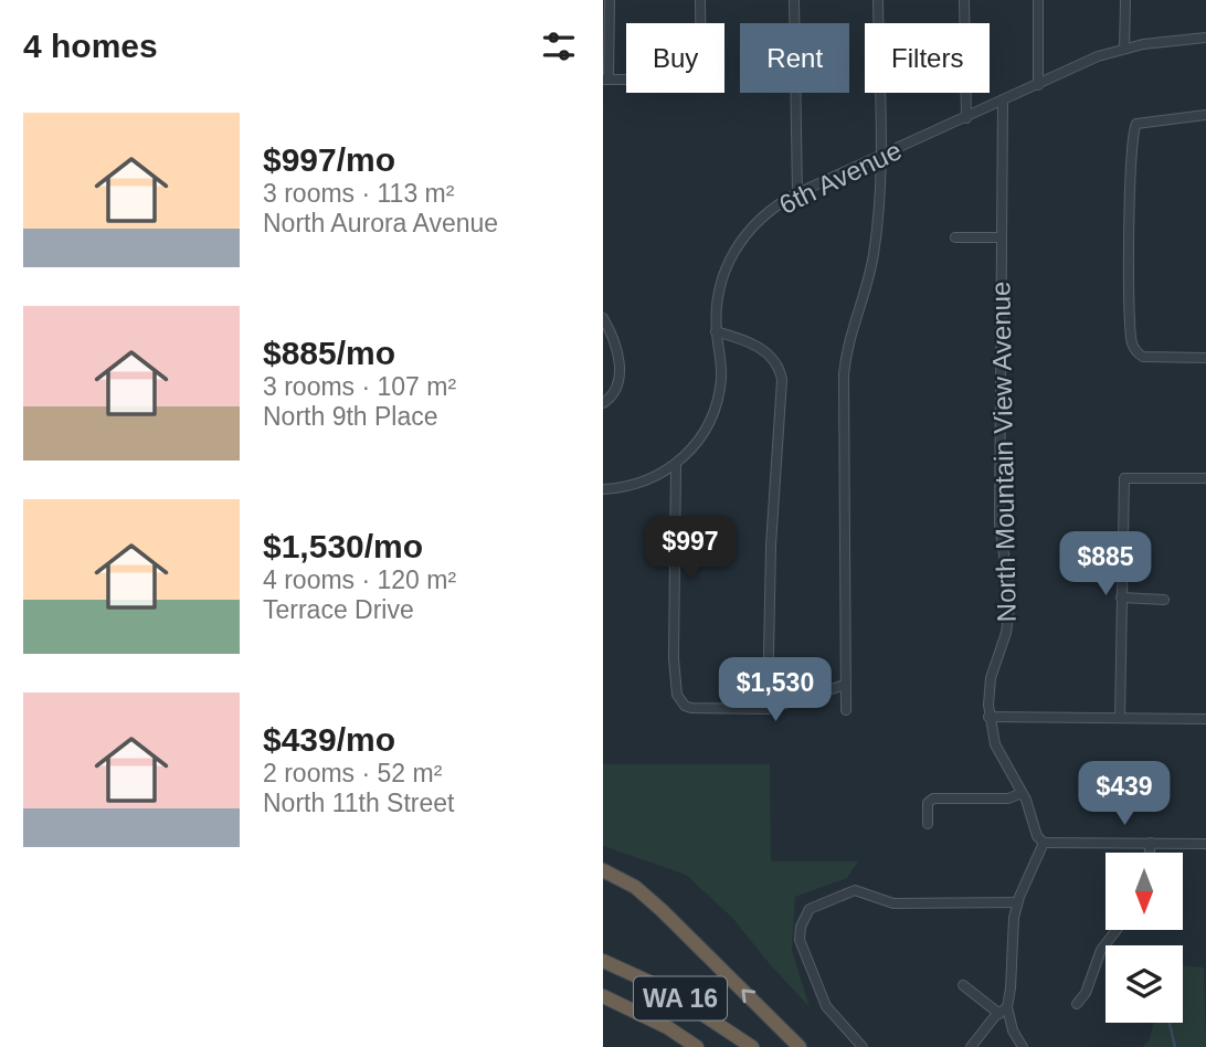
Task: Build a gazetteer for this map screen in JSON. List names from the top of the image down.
{
  "streets": {
    "highway": ["WA 16"],
    "street": ["6th Avenue", "North Mountain View Avenue"]
  },
  "crossings": [
    ["6th Avenue", "North Mountain View Avenue"]
  ],
  "north": "bottom",
  "page": {
    "heading": "4 homes",
    "chip": ["Buy", "Rent", "Filters"],
    "list": [
      {
        "name": "$997/mo",
        "note": "3 rooms · 113 m² · North Aurora Avenue"
      },
      {
        "name": "$885/mo",
        "note": "3 rooms · 107 m² · North 9th Place"
      },
      {
        "name": "$1,530/mo",
        "note": "4 rooms · 120 m² · Terrace Drive"
      },
      {
        "name": "$439/mo",
        "note": "2 rooms · 52 m² · North 11th Street"
      }
    ],
    "price": [
      "$997",
      "$885",
      "$1,530",
      "$439"
    ]
  }
}
